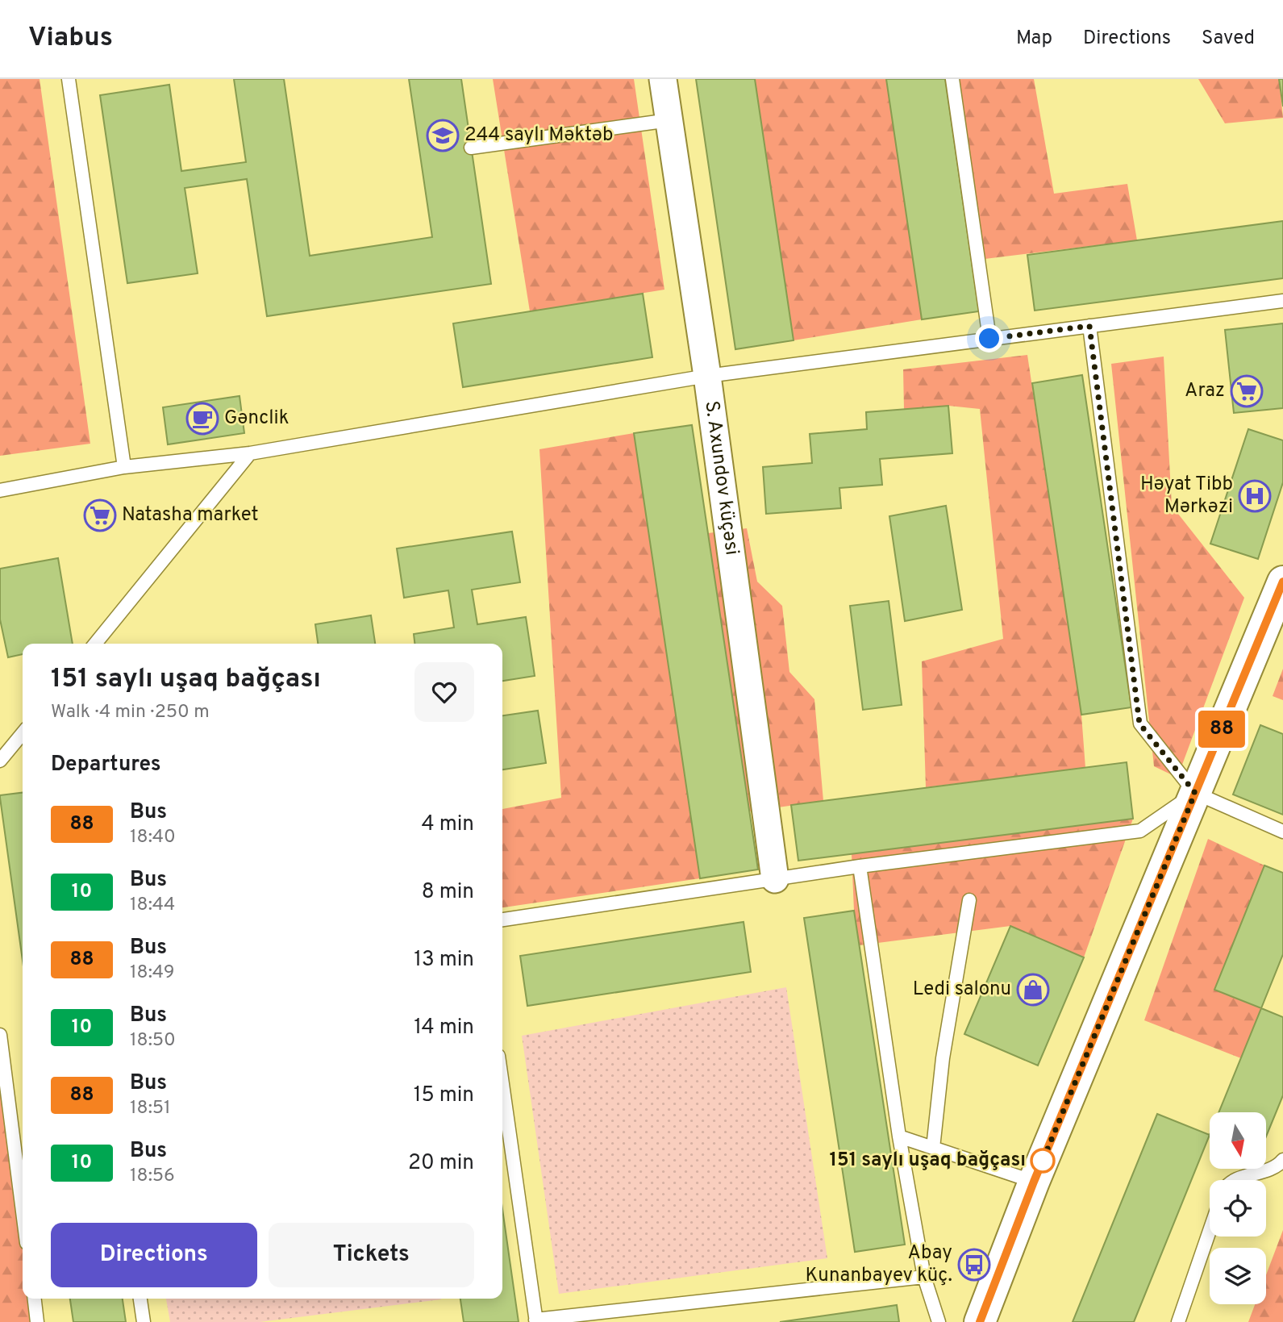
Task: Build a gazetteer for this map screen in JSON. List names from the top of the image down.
{
  "streets": {
    "street": ["S. Axundov küçəsi"]
  },
  "places": {
    "school or university": ["244 saylı Məktəb"],
    "supermarket": ["Araz", "Natasha market"],
    "cafe": ["Gənclik"],
    "hospital": ["Həyat Tibb Mərkəzi"],
    "shop": ["Ledi salonu"],
    "other": ["151 saylı uşaq bağçası"],
    "bus stop": ["Abay Kunanbayev küç."]
  },
  "lines": ["bus line 88"],
  "north": "bottom",
  "page": {
    "header": "Viabus",
    "nav": ["Map", "Directions", "Saved"],
    "on_map": "88",
    "heading": [
      ["151 saylı uşaq bağçası", "Walk · 4 min · 250 m"],
      "Departures"
    ],
    "list": [
      {
        "mark": "88",
        "name": "Bus",
        "note": "18:40",
        "value": "4 min"
      },
      {
        "mark": "10",
        "name": "Bus",
        "note": "18:44",
        "value": "8 min"
      },
      {
        "mark": "88",
        "name": "Bus",
        "note": "18:49",
        "value": "13 min"
      },
      {
        "mark": "10",
        "name": "Bus",
        "note": "18:50",
        "value": "14 min"
      },
      {
        "mark": "88",
        "name": "Bus",
        "note": "18:51",
        "value": "15 min"
      },
      {
        "mark": "10",
        "name": "Bus",
        "note": "18:56",
        "value": "20 min"
      }
    ],
    "buttons": ["Directions", "Tickets"]
  }
}
